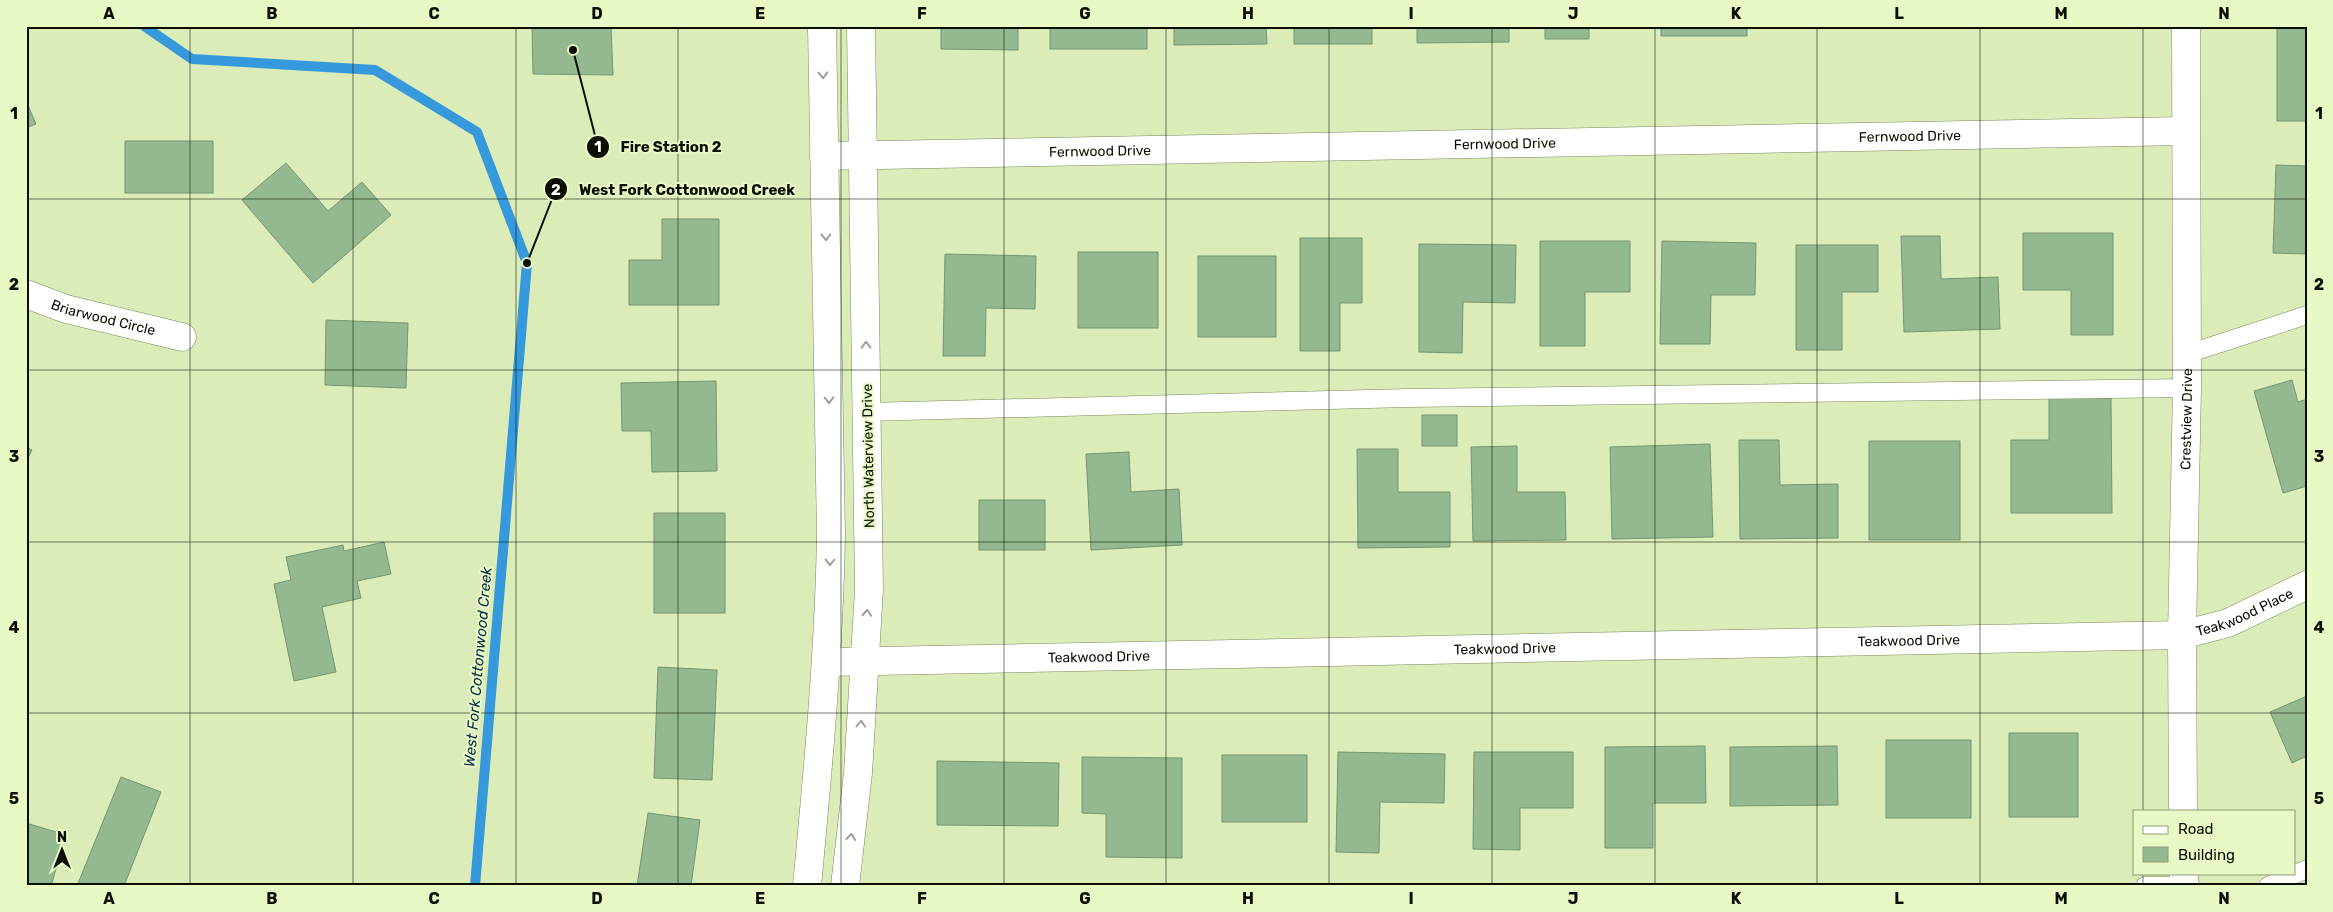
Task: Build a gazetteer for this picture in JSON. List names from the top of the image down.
{
  "streets": {
    "street": [
      "Fernwood Drive",
      "Briarwood Circle",
      "Crestview Drive",
      "North Waterview Drive",
      "Teakwood Place",
      "Teakwood Drive"
    ]
  },
  "crossings": [
    ["Fernwood Drive", "Crestview Drive"],
    ["Fernwood Drive", "North Waterview Drive"],
    ["Crestview Drive", "Teakwood Place"],
    ["Crestview Drive", "Teakwood Drive"],
    ["North Waterview Drive", "Teakwood Drive"],
    ["Teakwood Place", "Teakwood Drive"]
  ],
  "water": ["West Fork Cottonwood Creek"],
  "places": ["Fire Station 2", "West Fork Cottonwood Creek"],
  "legend": ["Road", "Building"],
  "north": "top",
  "grid": {
    "columns": [
      "A",
      "B",
      "C",
      "D",
      "E",
      "F",
      "G",
      "H",
      "I",
      "J",
      "K",
      "L",
      "M",
      "N"
    ],
    "rows": [
      "1",
      "2",
      "3",
      "4",
      "5"
    ]
  }
}
